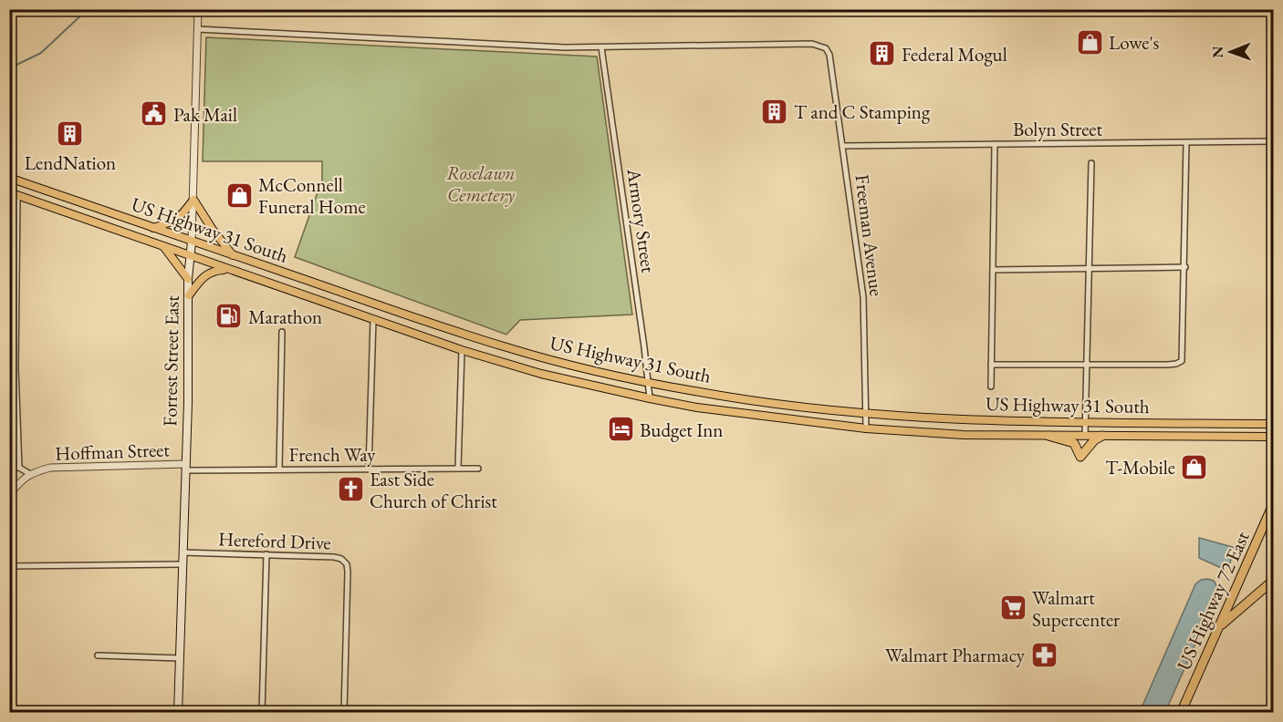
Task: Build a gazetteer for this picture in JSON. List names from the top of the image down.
{
  "streets": {
    "highway": ["US Highway 72 East"],
    "main road": ["US Highway 31 South", "Forrest Street East"],
    "street": [
      "Bolyn Street",
      "Armory Street",
      "Freeman Avenue",
      "Hoffman Street",
      "French Way",
      "Hereford Drive"
    ]
  },
  "crossings": [
    ["Bolyn Street", "Freeman Avenue"],
    ["Armory Street", "US Highway 31 South"],
    ["Armory Street", "Freeman Avenue"],
    ["US Highway 31 South", "Freeman Avenue"],
    ["US Highway 31 South", "Forrest Street East"],
    ["Forrest Street East", "Hoffman Street"],
    ["Forrest Street East", "French Way"],
    ["Forrest Street East", "Hereford Drive"],
    ["Hoffman Street", "French Way"]
  ],
  "parks": ["Roselawn Cemetery"],
  "places": {
    "shop": ["Lowe's", "McConnell Funeral Home", "T-Mobile"],
    "building": ["Federal Mogul", "T and C Stamping", "LendNation"],
    "public building": ["Pak Mail"],
    "fuel station": ["Marathon"],
    "hotel": ["Budget Inn"],
    "church": ["East Side Church of Christ"],
    "supermarket": ["Walmart Supercenter"],
    "pharmacy": ["Walmart Pharmacy"]
  },
  "north": "left"
}
